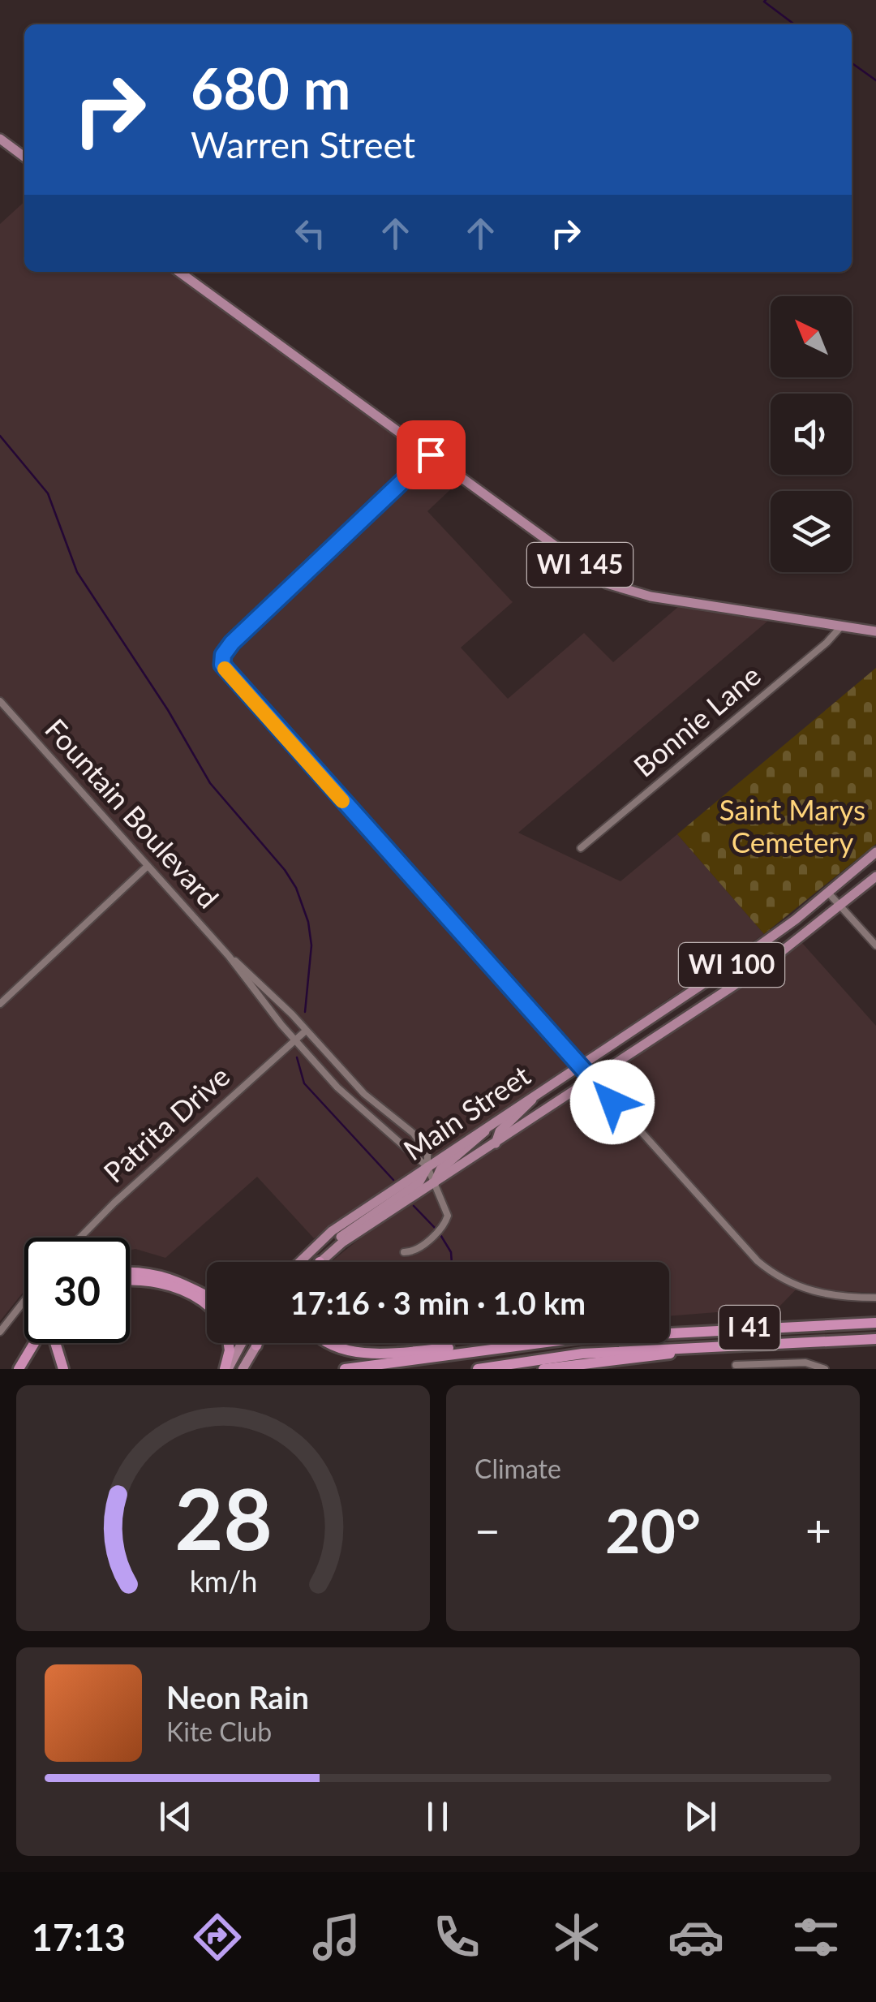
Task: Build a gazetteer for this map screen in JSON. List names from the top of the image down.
{
  "streets": {
    "highway": ["WI 100", "I 41"],
    "main road": ["WI 145", "Main Street"],
    "street": ["Bonnie Lane", "Fountain Boulevard", "Patrita Drive"]
  },
  "crossings": [
    ["WI 145", "Bonnie Lane"],
    ["Fountain Boulevard", "Main Street"],
    ["Fountain Boulevard", "Patrita Drive"],
    ["WI 100", "Main Street"]
  ],
  "parks": ["Saint Marys Cemetery"],
  "north": "top left",
  "page": {
    "turn": ["680 m", "Warren Street"],
    "limit": "30",
    "trip": "17:16 · 3 min · 1.0 km",
    "tile": "Climate",
    "heat": ["−", "20°", "+"],
    "song": ["Neon Rain", "Kite Club"],
    "tabs": "17:13",
    "gauge": ["28", "km/h"]
  }
}
